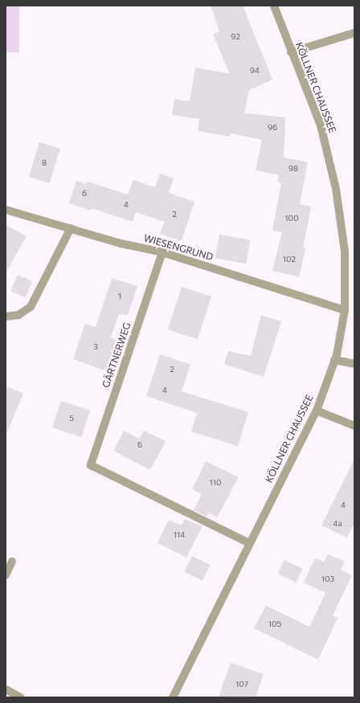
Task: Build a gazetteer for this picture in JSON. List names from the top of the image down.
{
  "streets": {
    "street": ["KÖLLNER CHAUSSEE", "WIESENGRUND", "GÄRTNERWEG"]
  },
  "crossings": [
    ["KÖLLNER CHAUSSEE", "WIESENGRUND"],
    ["KÖLLNER CHAUSSEE", "GÄRTNERWEG"],
    ["WIESENGRUND", "GÄRTNERWEG"]
  ],
  "house_numbers": [
    "92",
    "94",
    "96",
    "8",
    "98",
    "6",
    "4",
    "2",
    "100",
    "102",
    "1",
    "3",
    "2",
    "4",
    "5",
    "6",
    "110",
    "4",
    "4a",
    "114",
    "103",
    "105",
    "107"
  ]
}
